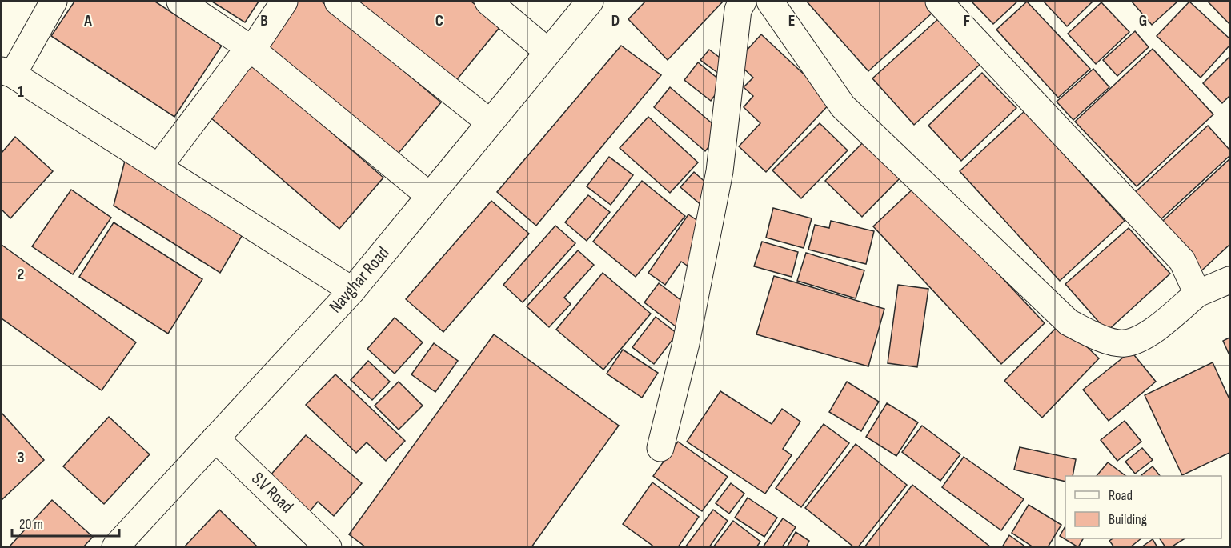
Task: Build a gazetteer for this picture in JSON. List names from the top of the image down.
{
  "streets": {
    "street": ["Navghar Road", "S.V Road"]
  },
  "crossings": [
    ["Navghar Road", "S.V Road"]
  ],
  "legend": ["Road", "Building"],
  "scale_bar": "20 m",
  "grid": {
    "columns": [
      "A",
      "B",
      "C",
      "D",
      "E",
      "F",
      "G"
    ],
    "rows": ["1", "2", "3"]
  }
}
